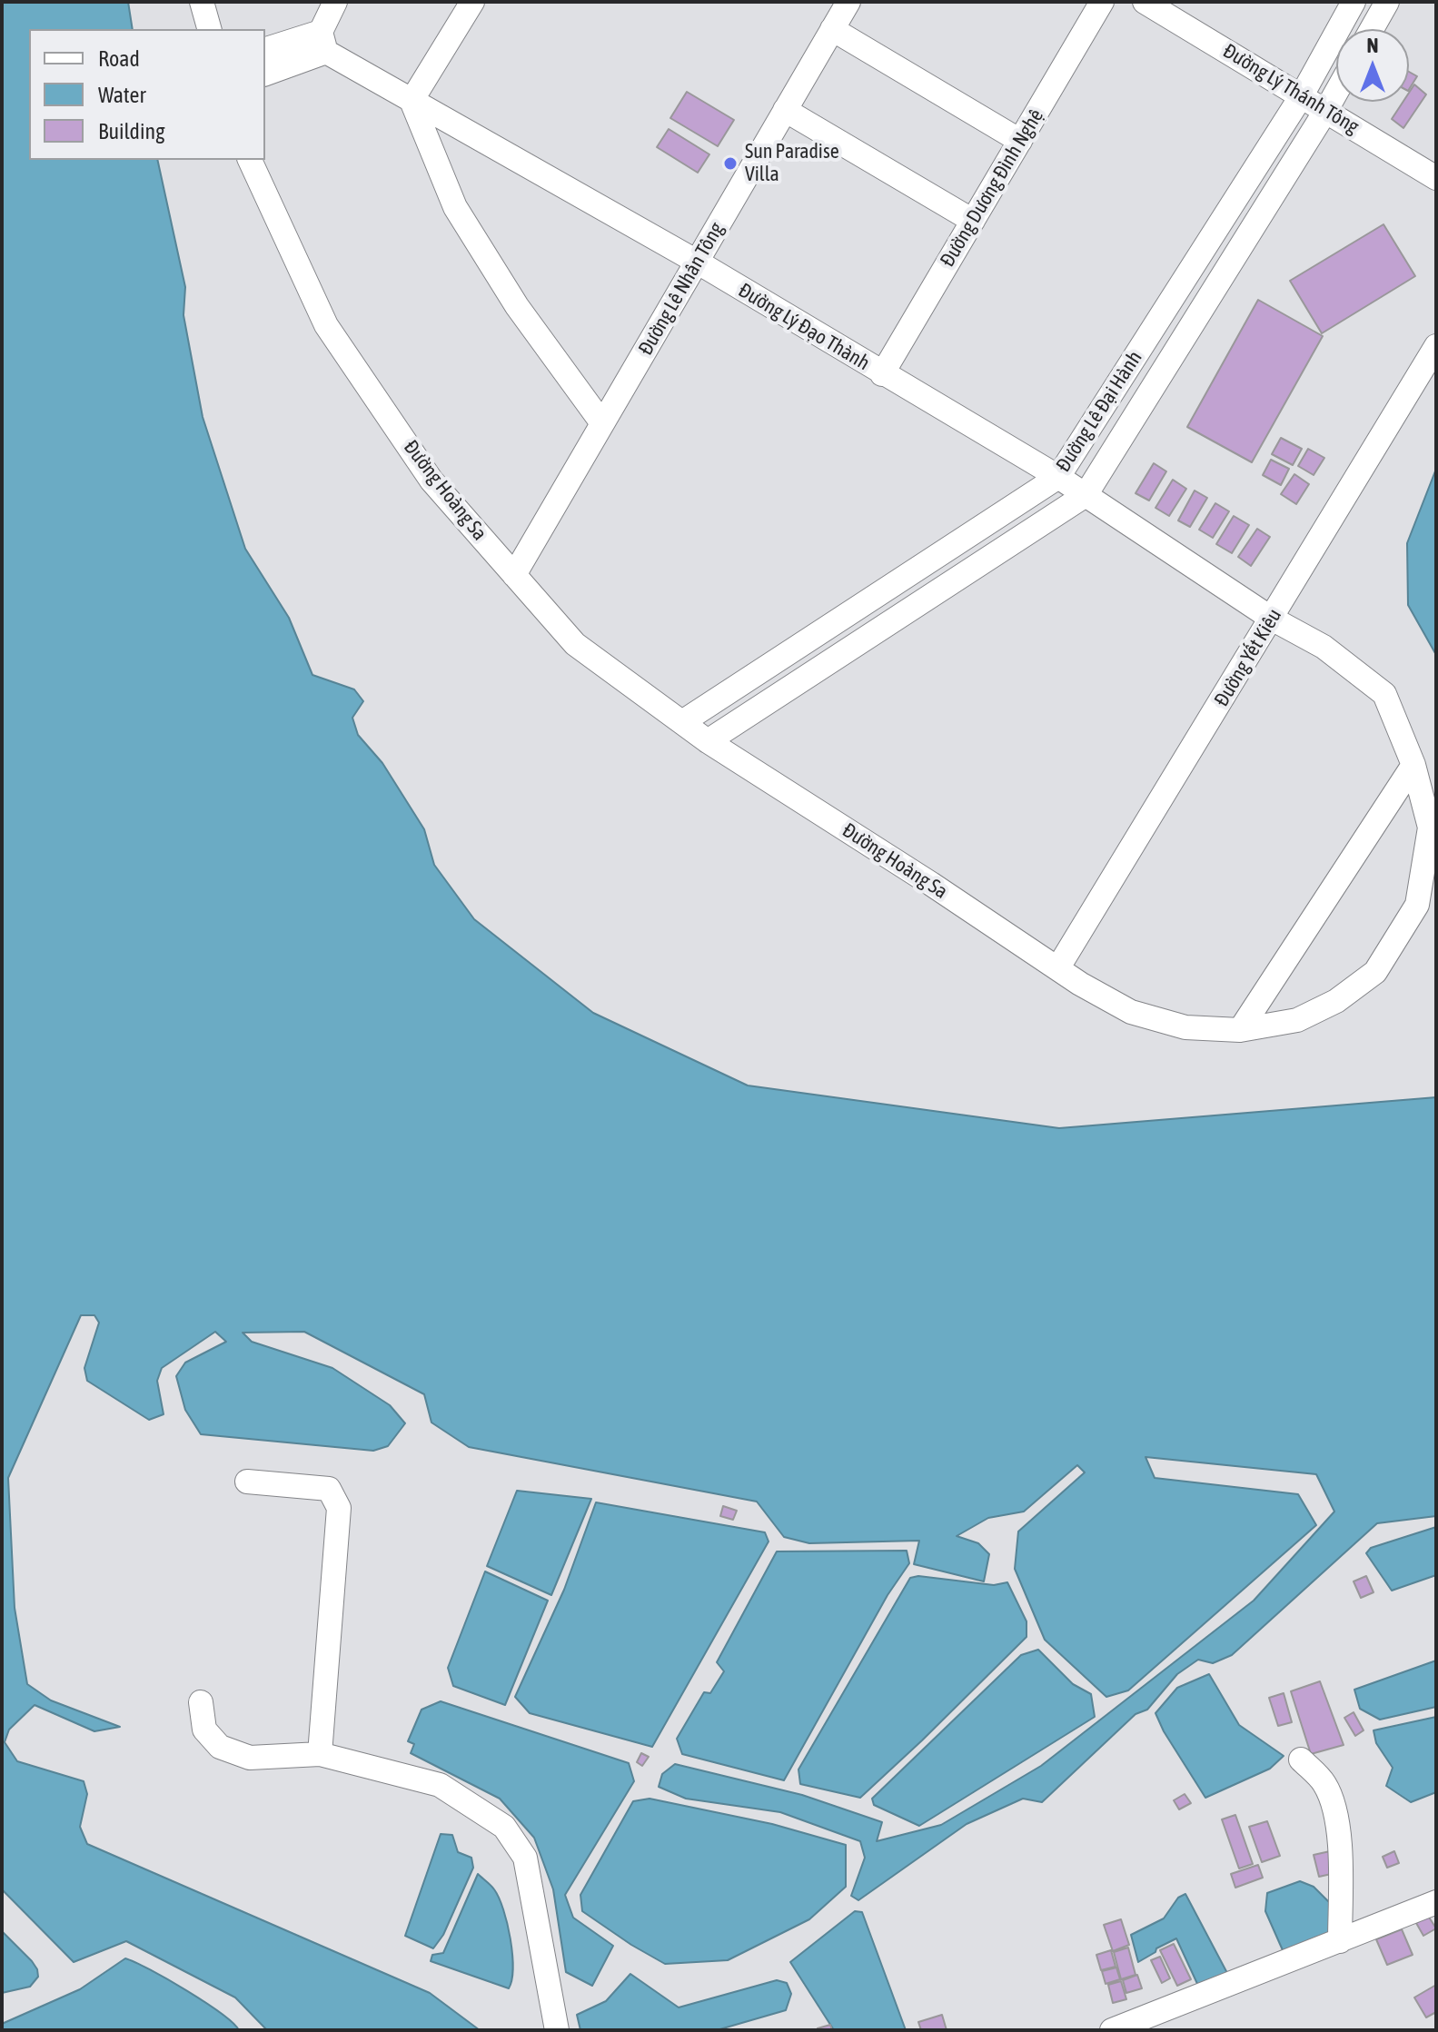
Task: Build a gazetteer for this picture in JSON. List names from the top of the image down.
{
  "streets": {
    "street": [
      "Đường Lý Thánh Tông",
      "Đường Dương Đình Nghệ",
      "Đường Lê Nhân Tông",
      "Đường Lý Đạo Thành",
      "Đường Lê Đại Hành",
      "Đường Hoàng Sa",
      "Đường Yết Kiêu"
    ]
  },
  "crossings": [
    ["Đường Lý Thánh Tông", "Đường Lê Đại Hành"],
    ["Đường Dương Đình Nghệ", "Đường Lý Đạo Thành"],
    ["Đường Lê Nhân Tông", "Đường Lý Đạo Thành"],
    ["Đường Lê Nhân Tông", "Đường Hoàng Sa"],
    ["Đường Lý Đạo Thành", "Đường Lê Đại Hành"],
    ["Đường Lý Đạo Thành", "Đường Hoàng Sa"],
    ["Đường Lý Đạo Thành", "Đường Yết Kiêu"],
    ["Đường Lê Đại Hành", "Đường Hoàng Sa"],
    ["Đường Hoàng Sa", "Đường Yết Kiêu"]
  ],
  "places": ["Sun Paradise Villa"],
  "legend": ["Road", "Water", "Building"],
  "north": "top"
}
